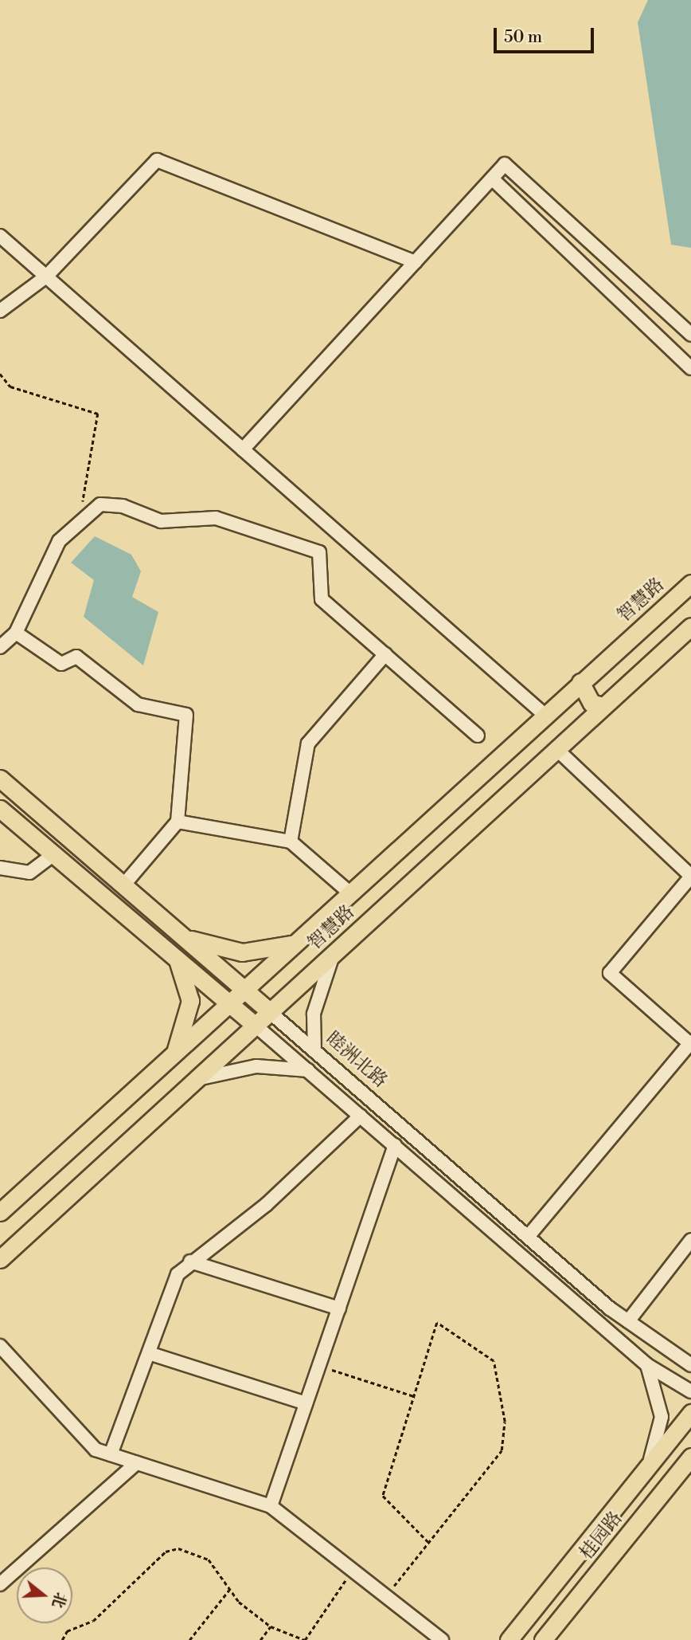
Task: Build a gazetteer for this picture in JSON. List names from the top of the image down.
{
  "streets": {
    "main road": ["智慧路", "睦洲北路", "桂园路"]
  },
  "crossings": [
    ["智慧路", "睦洲北路"]
  ],
  "scale_bar": "50 m",
  "north": "right"
}
